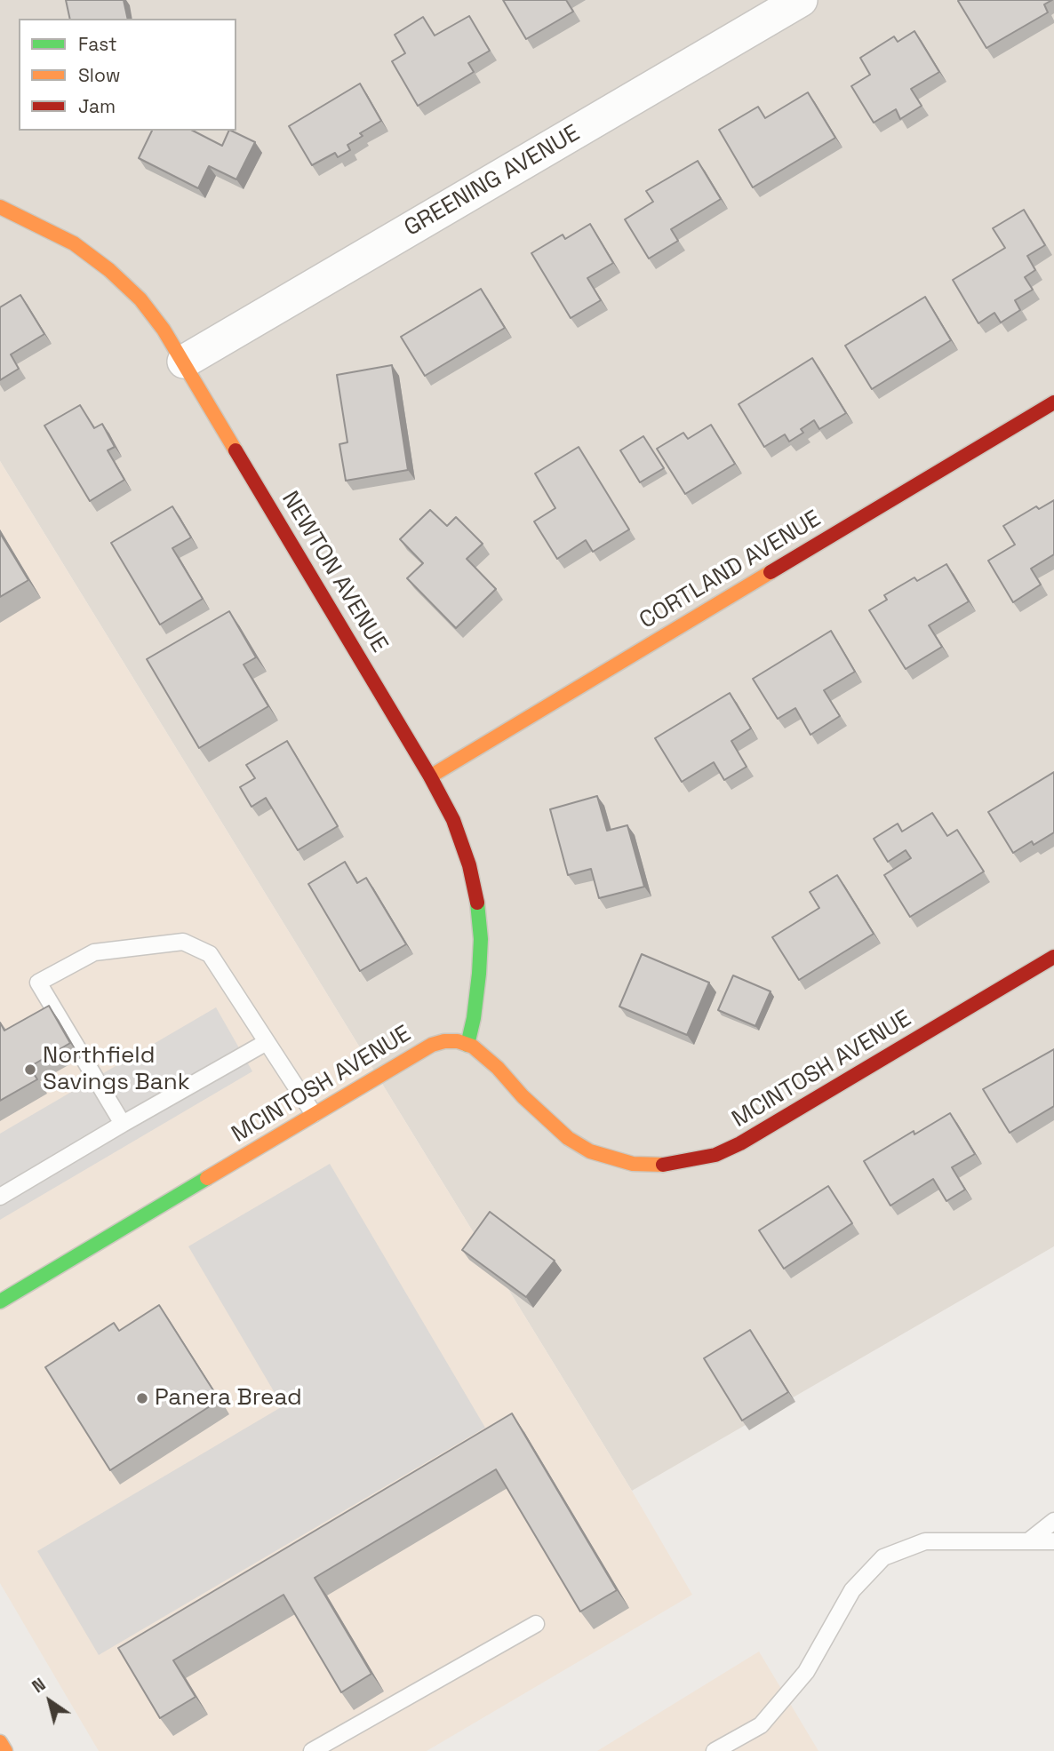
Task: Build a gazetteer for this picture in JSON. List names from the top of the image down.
{
  "streets": {
    "main road": ["CORTLAND AVENUE", "NEWTON AVENUE", "MCINTOSH AVENUE"],
    "street": ["GREENING AVENUE"]
  },
  "crossings": [
    ["GREENING AVENUE", "NEWTON AVENUE"],
    ["CORTLAND AVENUE", "NEWTON AVENUE"],
    ["NEWTON AVENUE", "MCINTOSH AVENUE"]
  ],
  "places": ["Northfield Savings Bank", "Panera Bread"],
  "legend": ["Fast", "Slow", "Jam"],
  "north": "top left"
}
